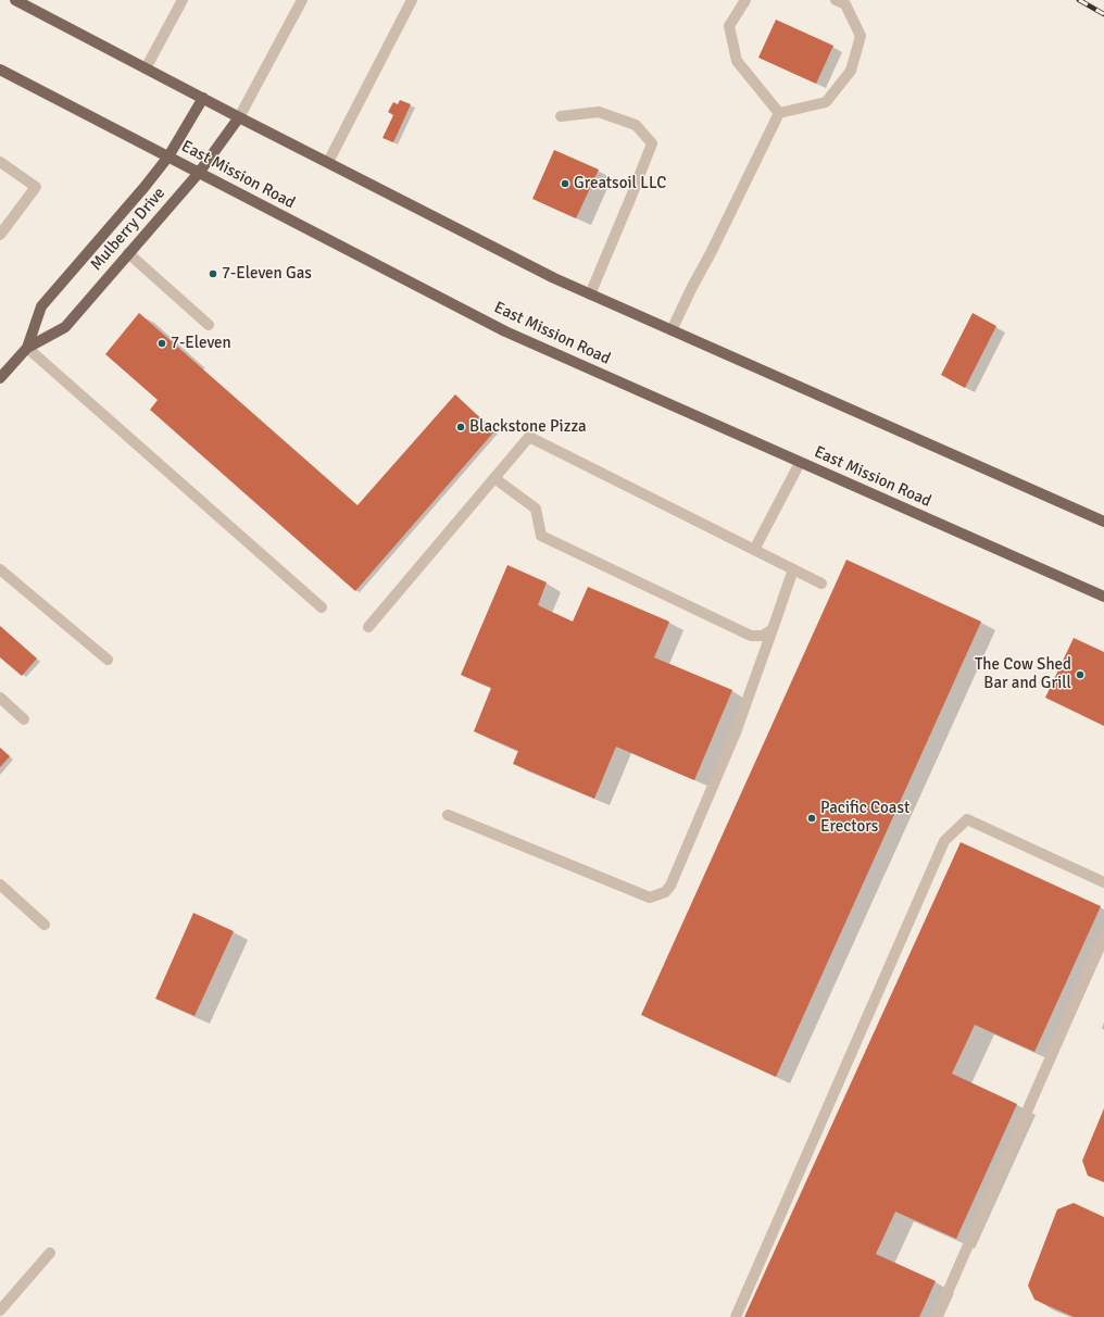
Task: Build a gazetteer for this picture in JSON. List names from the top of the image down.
{
  "streets": {
    "main road": ["East Mission Road", "Mulberry Drive"]
  },
  "crossings": [
    ["East Mission Road", "Mulberry Drive"]
  ],
  "places": [
    "Greatsoil LLC",
    "7-Eleven Gas",
    "7-Eleven",
    "Blackstone Pizza",
    "The Cow Shed Bar and Grill",
    "Pacific Coast Erectors"
  ]
}
